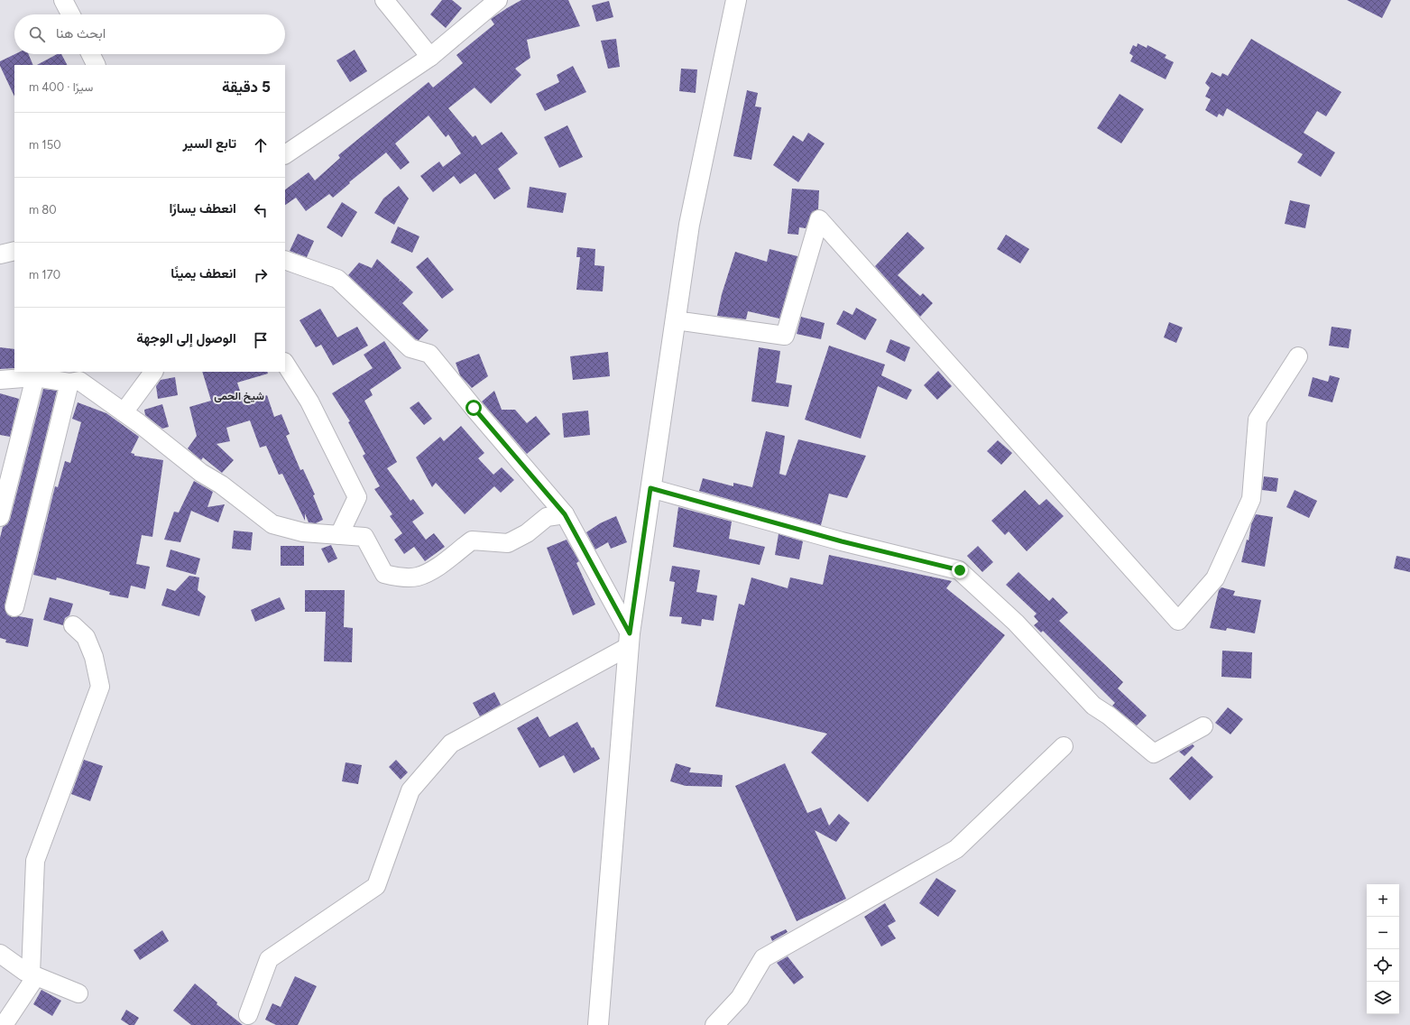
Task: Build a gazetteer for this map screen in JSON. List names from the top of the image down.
{
  "districts": ["شيخ الحمى"],
  "page": {
    "search": "ابحث هنا",
    "heading": ["5 دقيقة", "سيرًا · 400 m"],
    "list": [
      ["تابع السير", "150 m"],
      ["انعطف يسارًا", "80 m"],
      ["انعطف يمينًا", "170 m"],
      "الوصول إلى الوجهة"
    ],
    "map_buttons": ["+", "−"]
  }
}
